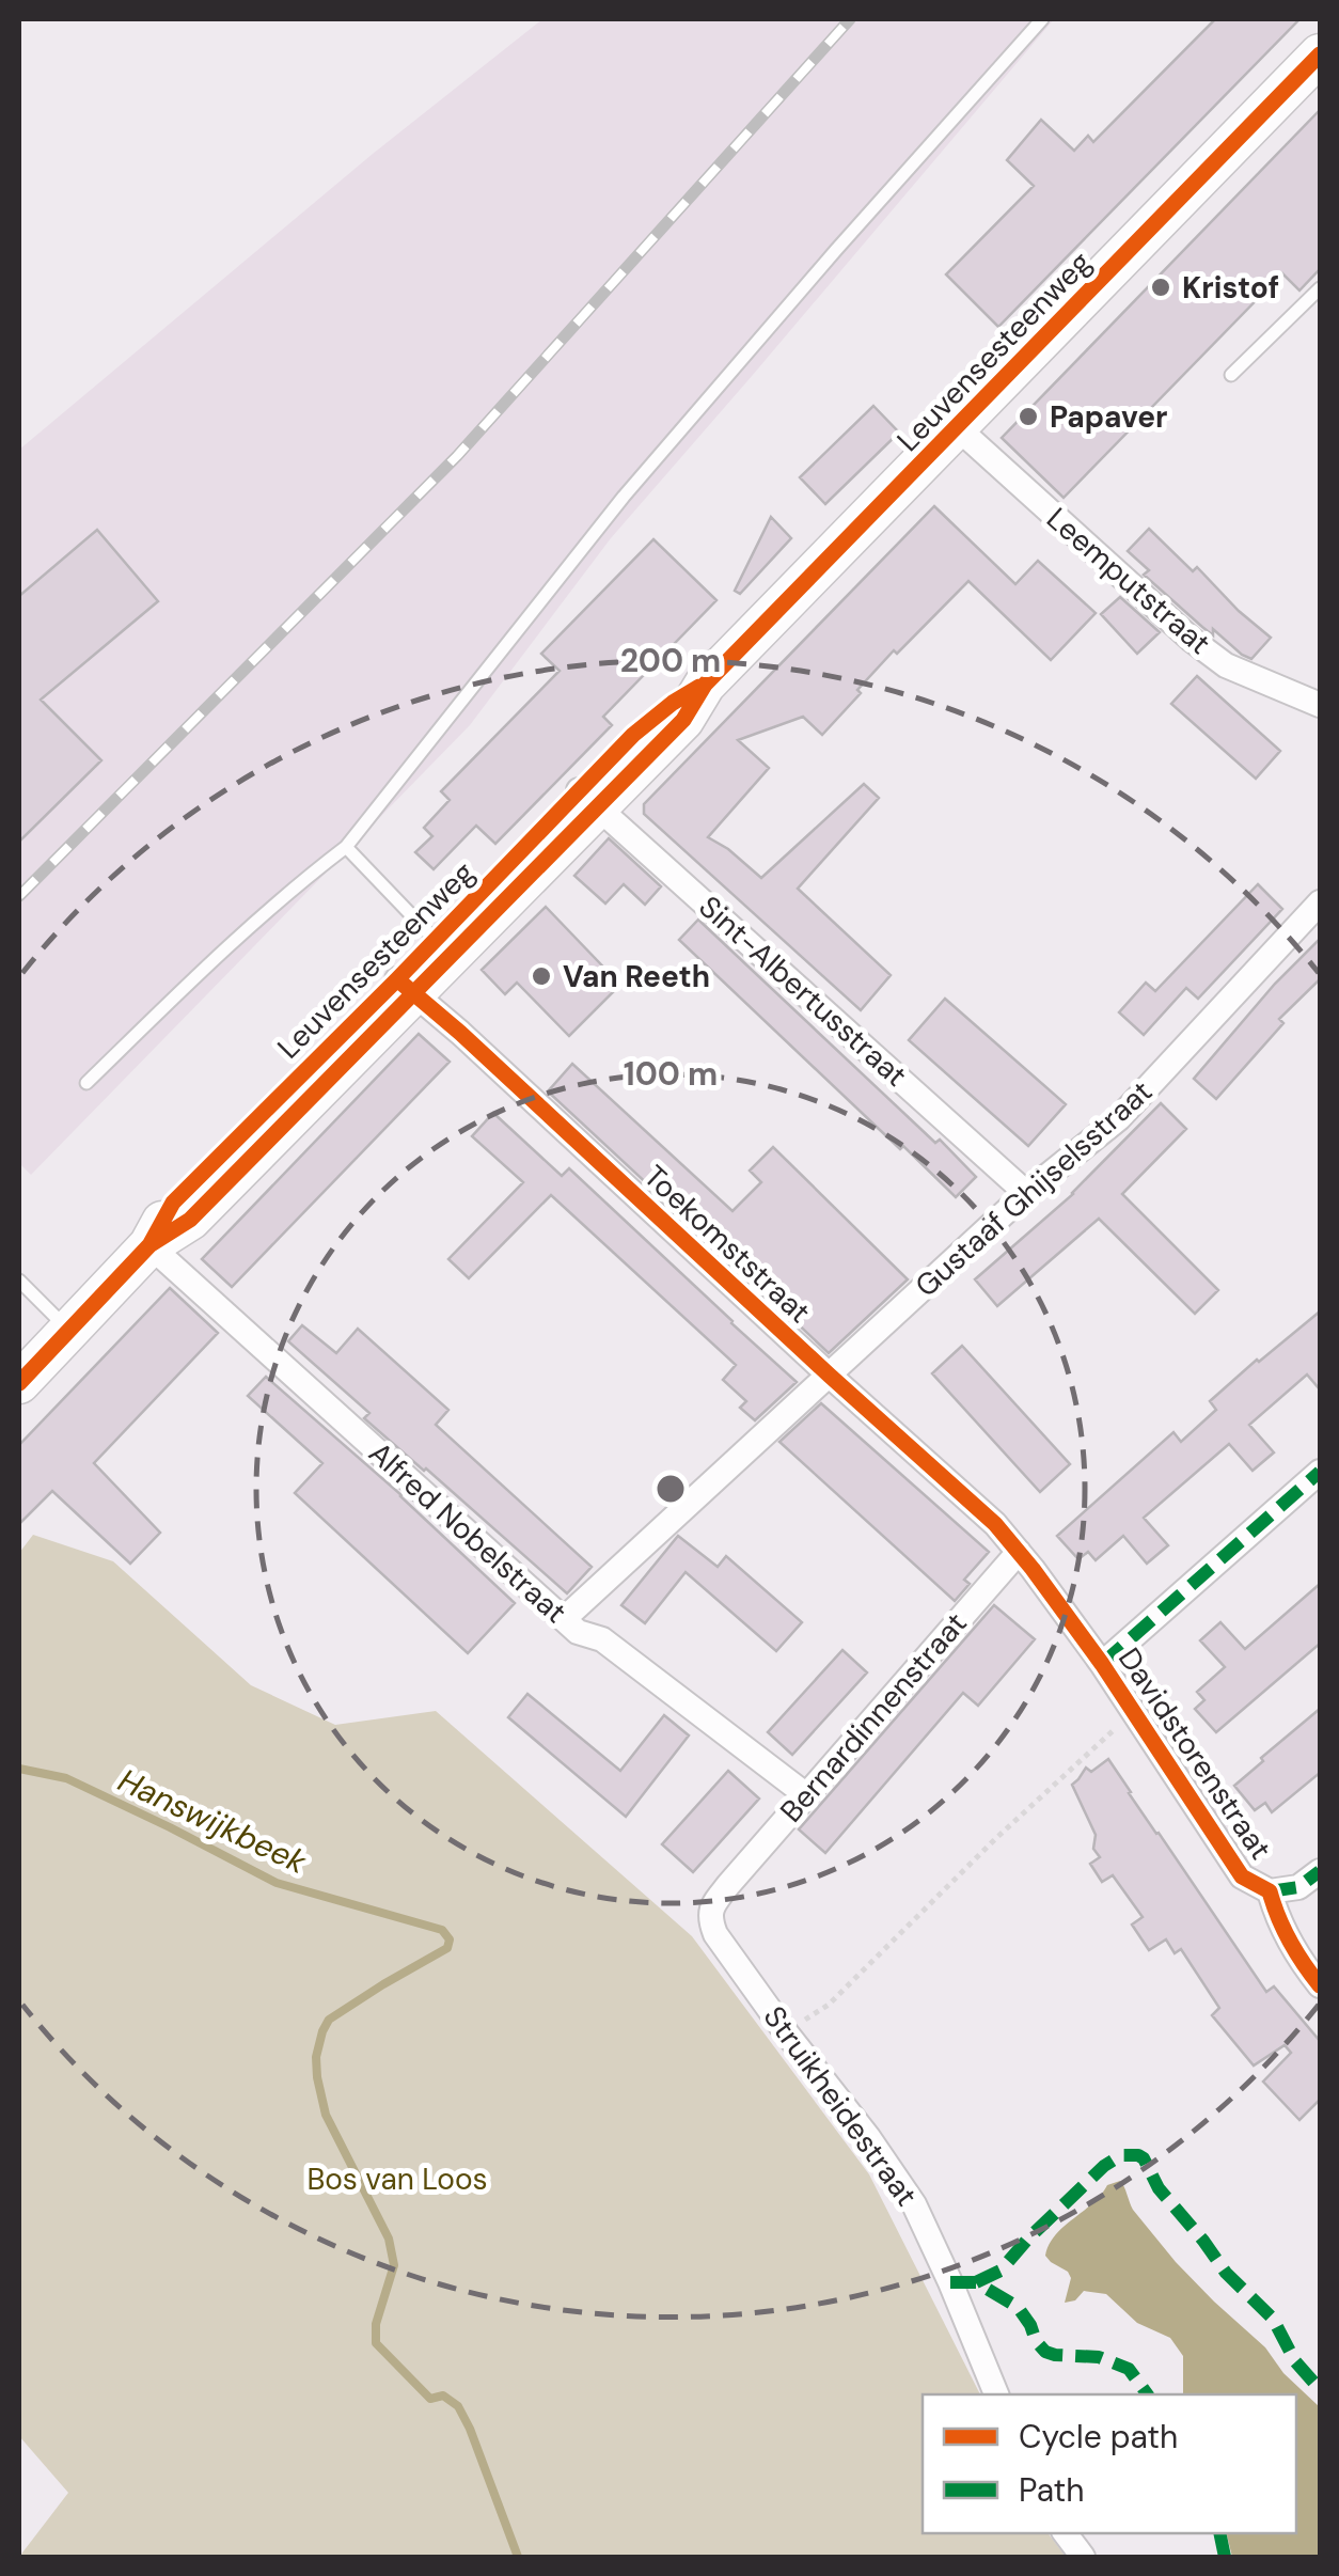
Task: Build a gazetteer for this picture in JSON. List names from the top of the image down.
{
  "streets": {
    "main road": ["Leuvensesteenweg"],
    "street": [
      "Leemputstraat",
      "Sint-Albertusstraat",
      "Gustaaf Ghijselsstraat",
      "Toekomststraat",
      "Alfred Nobelstraat",
      "Bernardinnenstraat",
      "Davidstorenstraat",
      "Struikheidestraat"
    ]
  },
  "crossings": [
    ["Leuvensesteenweg", "Leemputstraat"],
    ["Leuvensesteenweg", "Sint-Albertusstraat"],
    ["Leuvensesteenweg", "Toekomststraat"],
    ["Leuvensesteenweg", "Alfred Nobelstraat"],
    ["Sint-Albertusstraat", "Gustaaf Ghijselsstraat"],
    ["Gustaaf Ghijselsstraat", "Toekomststraat"],
    ["Gustaaf Ghijselsstraat", "Alfred Nobelstraat"],
    ["Toekomststraat", "Bernardinnenstraat"],
    ["Toekomststraat", "Davidstorenstraat"],
    ["Alfred Nobelstraat", "Bernardinnenstraat"],
    ["Bernardinnenstraat", "Davidstorenstraat"],
    ["Bernardinnenstraat", "Struikheidestraat"]
  ],
  "water": ["Hanswijkbeek"],
  "parks": ["Bos van Loos"],
  "places": ["Kristof", "Papaver", "Van Reeth"],
  "legend": ["Cycle path", "Path"],
  "rings": ["200 m", "100 m"]
}
